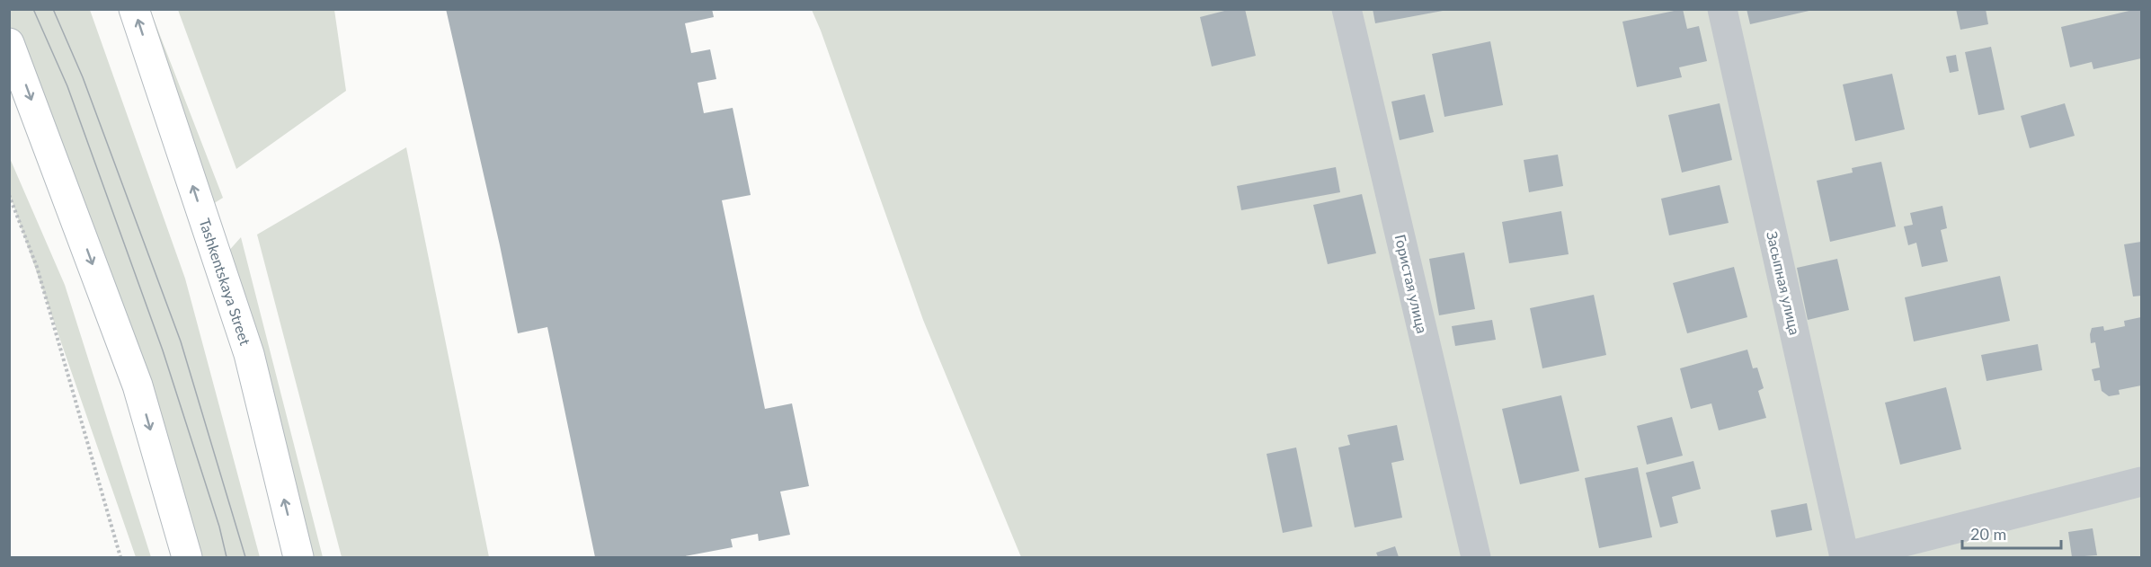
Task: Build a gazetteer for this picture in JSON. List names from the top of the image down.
{
  "streets": {
    "main road": ["Tashkentskaya Street"],
    "street": ["Засыпная улица", "Гористая улица"]
  },
  "scale_bar": "20 m"
}
